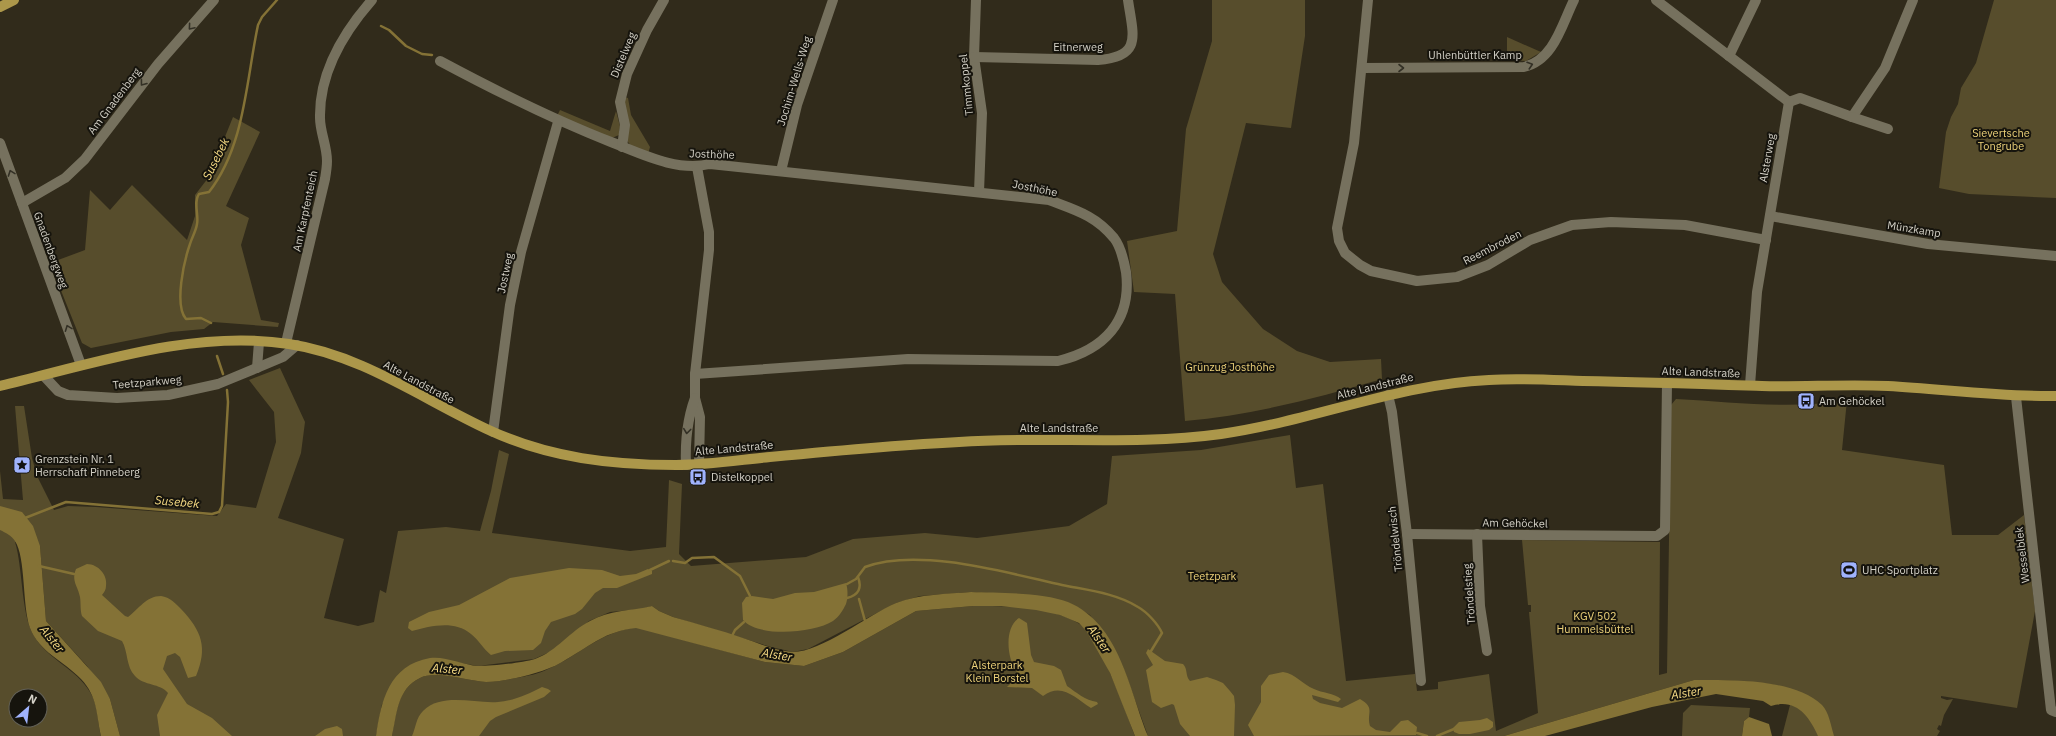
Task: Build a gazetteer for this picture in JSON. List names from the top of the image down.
{
  "streets": {
    "main road": ["Alte Landstraße"],
    "street": [
      "Eitnerweg",
      "Distelweg",
      "Uhlenbüttler Kamp",
      "Jochim-Wells-Weg",
      "Timmkoppel",
      "Am Gnadenberg",
      "Josthöhe",
      "Alsterweg",
      "Am Karpfenteich",
      "Münzkamp",
      "Reembroden",
      "Gnadenbergweg",
      "Jostweg",
      "Teetzparkweg",
      "Am Gehöckel",
      "Tröndelwisch",
      "Wesselblek",
      "Tröndelstieg"
    ]
  },
  "crossings": [
    ["Eitnerweg", "Timmkoppel"],
    ["Distelweg", "Josthöhe"],
    ["Uhlenbüttler Kamp", "Reembroden"],
    ["Jochim-Wells-Weg", "Josthöhe"],
    ["Timmkoppel", "Josthöhe"],
    ["Am Gnadenberg", "Gnadenbergweg"],
    ["Josthöhe", "Jostweg"],
    ["Alsterweg", "Münzkamp"],
    ["Alsterweg", "Reembroden"],
    ["Alsterweg", "Alte Landstraße"],
    ["Am Karpfenteich", "Alte Landstraße"],
    ["Am Karpfenteich", "Teetzparkweg"],
    ["Gnadenbergweg", "Alte Landstraße"],
    ["Jostweg", "Alte Landstraße"],
    ["Alte Landstraße", "Teetzparkweg"],
    ["Alte Landstraße", "Am Gehöckel"],
    ["Alte Landstraße", "Tröndelwisch"],
    ["Alte Landstraße", "Wesselblek"],
    ["Am Gehöckel", "Tröndelwisch"],
    ["Am Gehöckel", "Tröndelstieg"]
  ],
  "one_way": ["Uhlenbüttler Kamp", "Am Gnadenberg", "Gnadenbergweg"],
  "water": ["Susebek", "Alster"],
  "parks": [
    "Sievertsche Tongrube",
    "Grünzug Josthöhe",
    "Teetzpark",
    "KGV 502 Hummelsbüttel",
    "Alsterpark Klein Borstel"
  ],
  "places": {
    "bus stop": ["Am Gehöckel", "Distelkoppel"],
    "place": ["Grenzstein Nr. 1 Herrschaft Pinneberg"],
    "sports": ["UHC Sportplatz"]
  },
  "north": "top right"
}
